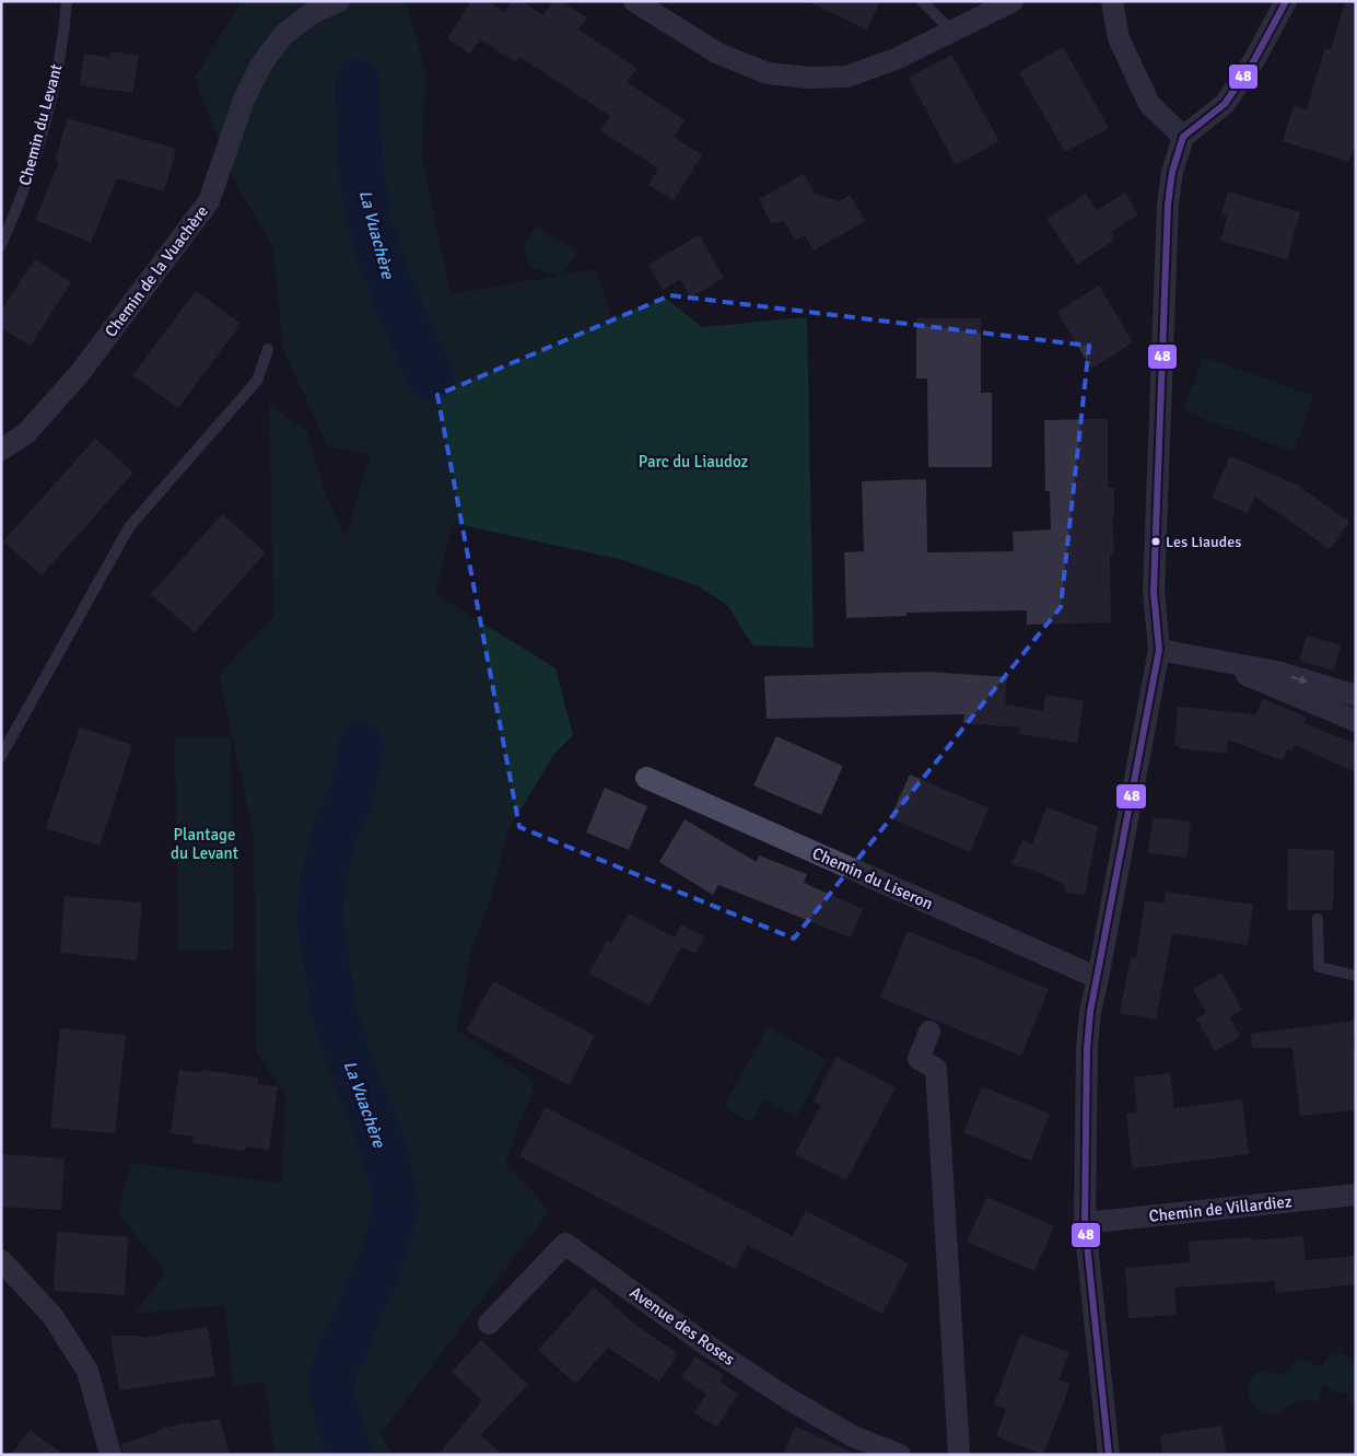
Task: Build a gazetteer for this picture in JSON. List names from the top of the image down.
{
  "streets": {
    "street": [
      "Chemin de la Vuachère",
      "Chemin du Liseron",
      "Chemin de Villardiez",
      "Avenue des Roses"
    ],
    "lane": ["Chemin du Levant"]
  },
  "water": ["La Vuachère"],
  "parks": ["Parc du Liaudoz", "Plantage du Levant"],
  "places": ["Les Liaudes"],
  "lines": ["transit line 48"]
}
